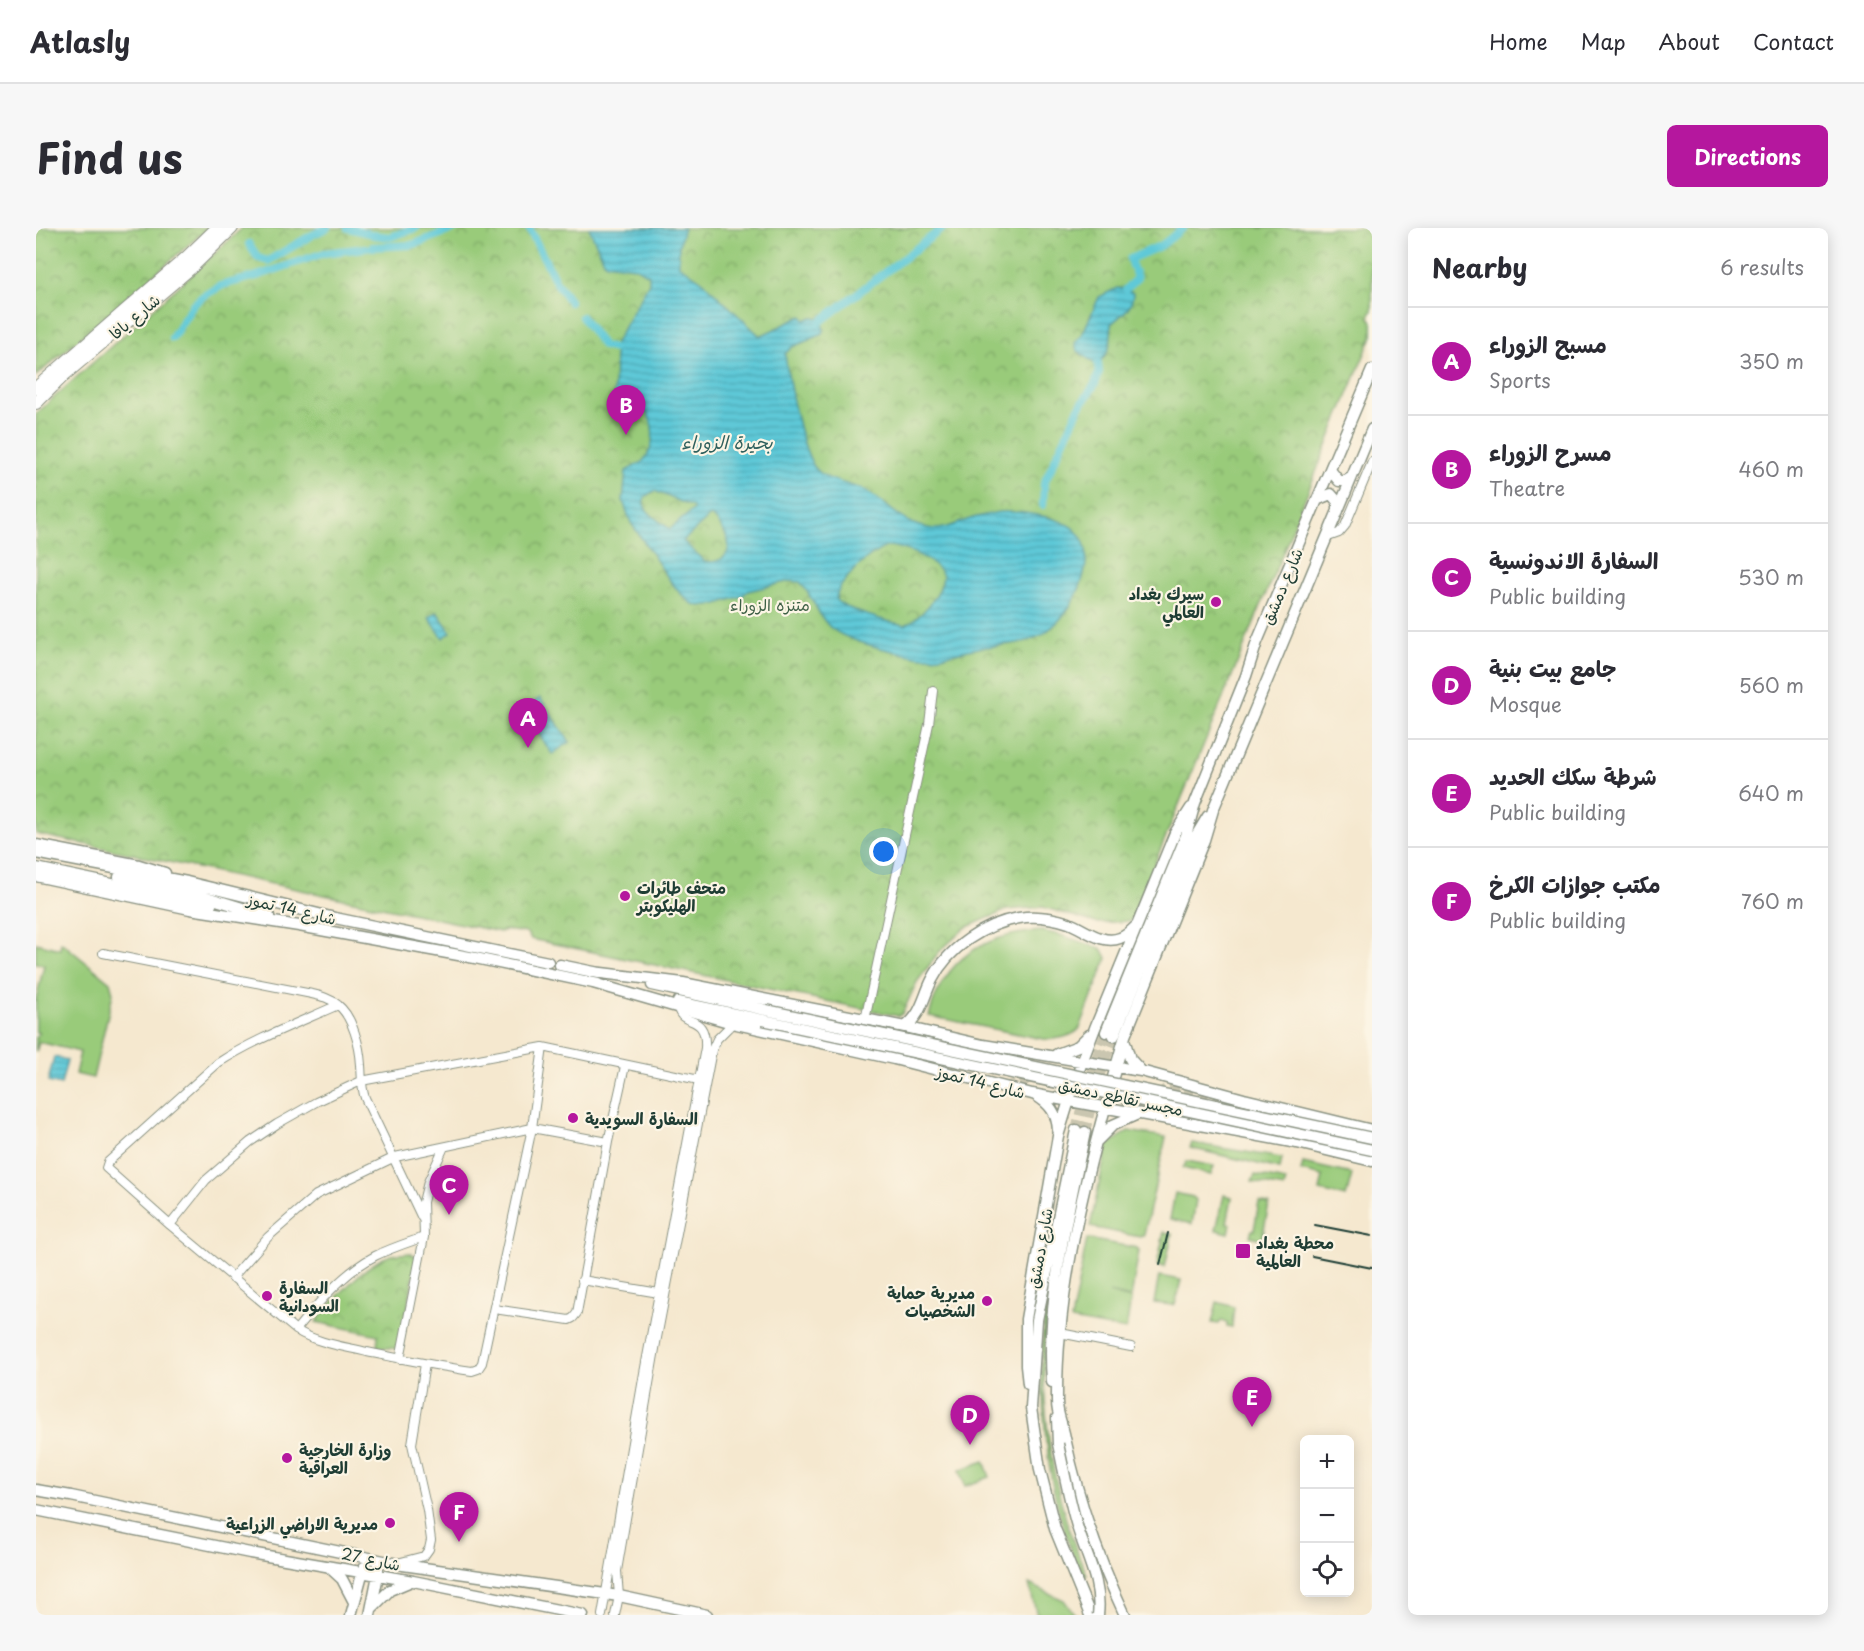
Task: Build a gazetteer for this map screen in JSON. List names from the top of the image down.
{
  "streets": {
    "highway": ["شارع يافا"],
    "main road": [
      "شارع دمشق",
      "شارع 14 تموز",
      "مجسر تقاطع دمشق",
      "شارع 27"
    ]
  },
  "crossings": [
    ["شارع دمشق", "شارع 14 تموز"],
    ["شارع 14 تموز", "مجسر تقاطع دمشق"]
  ],
  "water": ["بحيرة الزوراء"],
  "parks": ["متنزه الزوراء"],
  "places": {
    "other": [
      "سيرك بغداد العالمي",
      "متحف طائرات الهليكوبتر",
      "السفارة السويدية",
      "السفارة السودانية",
      "مديرية حماية الشخصيات",
      "وزارة الخارجية العراقية",
      "مديرية الاراضي الزراعية"
    ],
    "transit": ["محطة بغداد العالمية"]
  },
  "page": {
    "header": "Atlasly",
    "nav": [
      "Home",
      "Map",
      "About",
      "Contact"
    ],
    "title": "Find us",
    "buttons": "Directions",
    "heading": ["Nearby", "6 results"],
    "list": [
      {
        "mark": "A",
        "name": "مسبح الزوراء",
        "note": "Sports",
        "value": "350 m"
      },
      {
        "mark": "B",
        "name": "مسرح الزوراء",
        "note": "Theatre",
        "value": "460 m"
      },
      {
        "mark": "C",
        "name": "السفارة الاندونسية",
        "note": "Public building",
        "value": "530 m"
      },
      {
        "mark": "D",
        "name": "جامع بيت بنية",
        "note": "Mosque",
        "value": "560 m"
      },
      {
        "mark": "E",
        "name": "شرطة سكك الحديد",
        "note": "Public building",
        "value": "640 m"
      },
      {
        "mark": "F",
        "name": "مكتب جوازات الكرخ",
        "note": "Public building",
        "value": "760 m"
      }
    ],
    "pins": [
      "B",
      "A",
      "C",
      "E",
      "D",
      "F"
    ],
    "map_buttons": ["+", "−"]
  }
}
